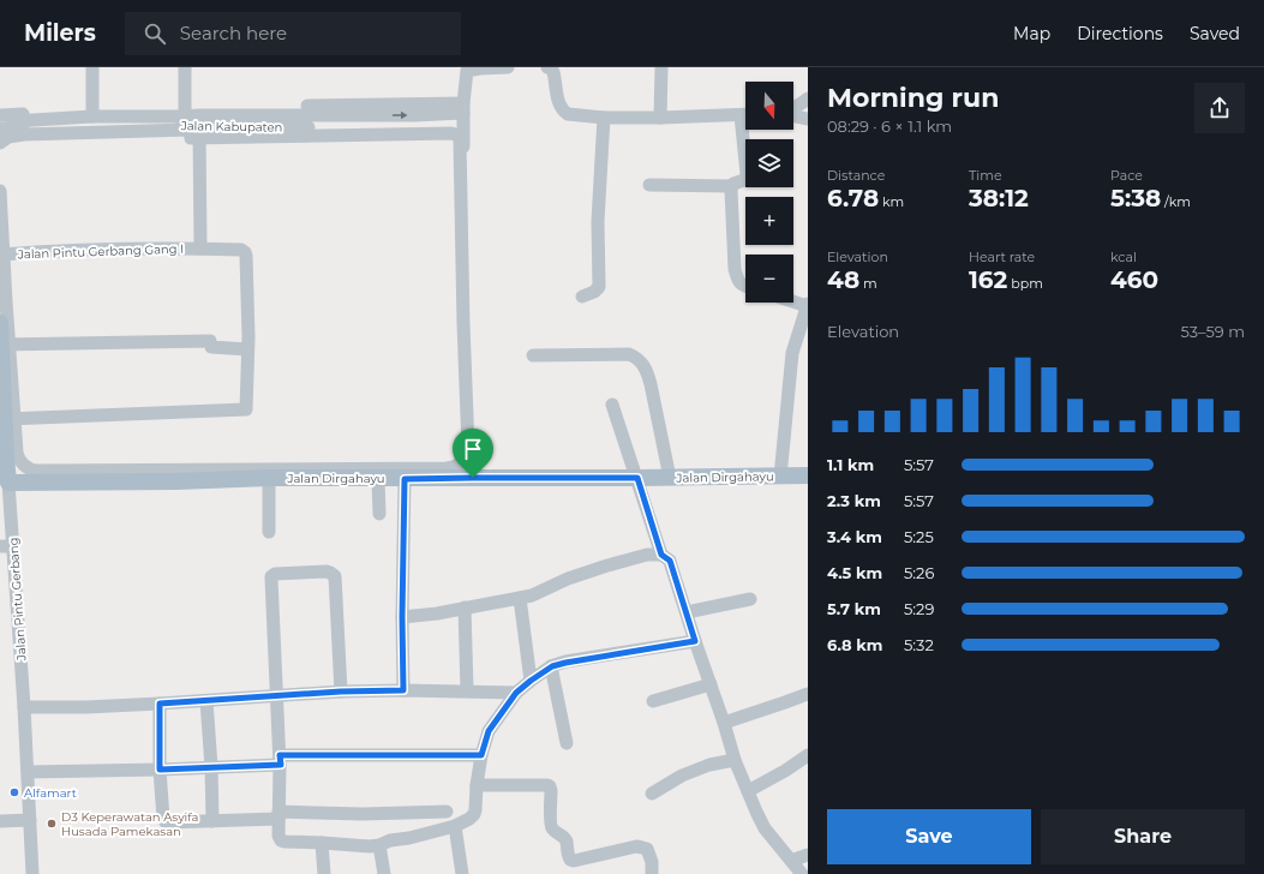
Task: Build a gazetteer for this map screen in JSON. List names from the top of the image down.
{
  "streets": {
    "main road": ["Jalan Dirgahayu", "Jalan Pintu Gerbang"],
    "street": ["Jalan Kabupaten", "Jalan Pintu Gerbang Gang I"]
  },
  "crossings": [
    ["Jalan Dirgahayu", "Jalan Pintu Gerbang"]
  ],
  "places": ["Alfamart", "D3 Keperawatan Asyifa Husada Pamekasan"],
  "north": "bottom",
  "page": {
    "header": "Milers",
    "search": "Search here",
    "nav": ["Map", "Directions", "Saved"],
    "heading": ["Morning run", "08:29 · 6 × 1.1 km"],
    "map_buttons": ["+", "−"],
    "stats": [
      ["Distance", "6.78 km"],
      ["Time", "38:12"],
      ["Pace", "5:38 /km"],
      ["Elevation", "48 m"],
      ["Heart rate", "162 bpm"],
      ["kcal", "460"]
    ],
    "chart": ["Elevation", "53–59 m"],
    "list": [
      {
        "name": "1.1 km",
        "note": "5:57"
      },
      {
        "name": "2.3 km",
        "note": "5:57"
      },
      {
        "name": "3.4 km",
        "note": "5:25"
      },
      {
        "name": "4.5 km",
        "note": "5:26"
      },
      {
        "name": "5.7 km",
        "note": "5:29"
      },
      {
        "name": "6.8 km",
        "note": "5:32"
      }
    ],
    "buttons": ["Save", "Share"]
  }
}
